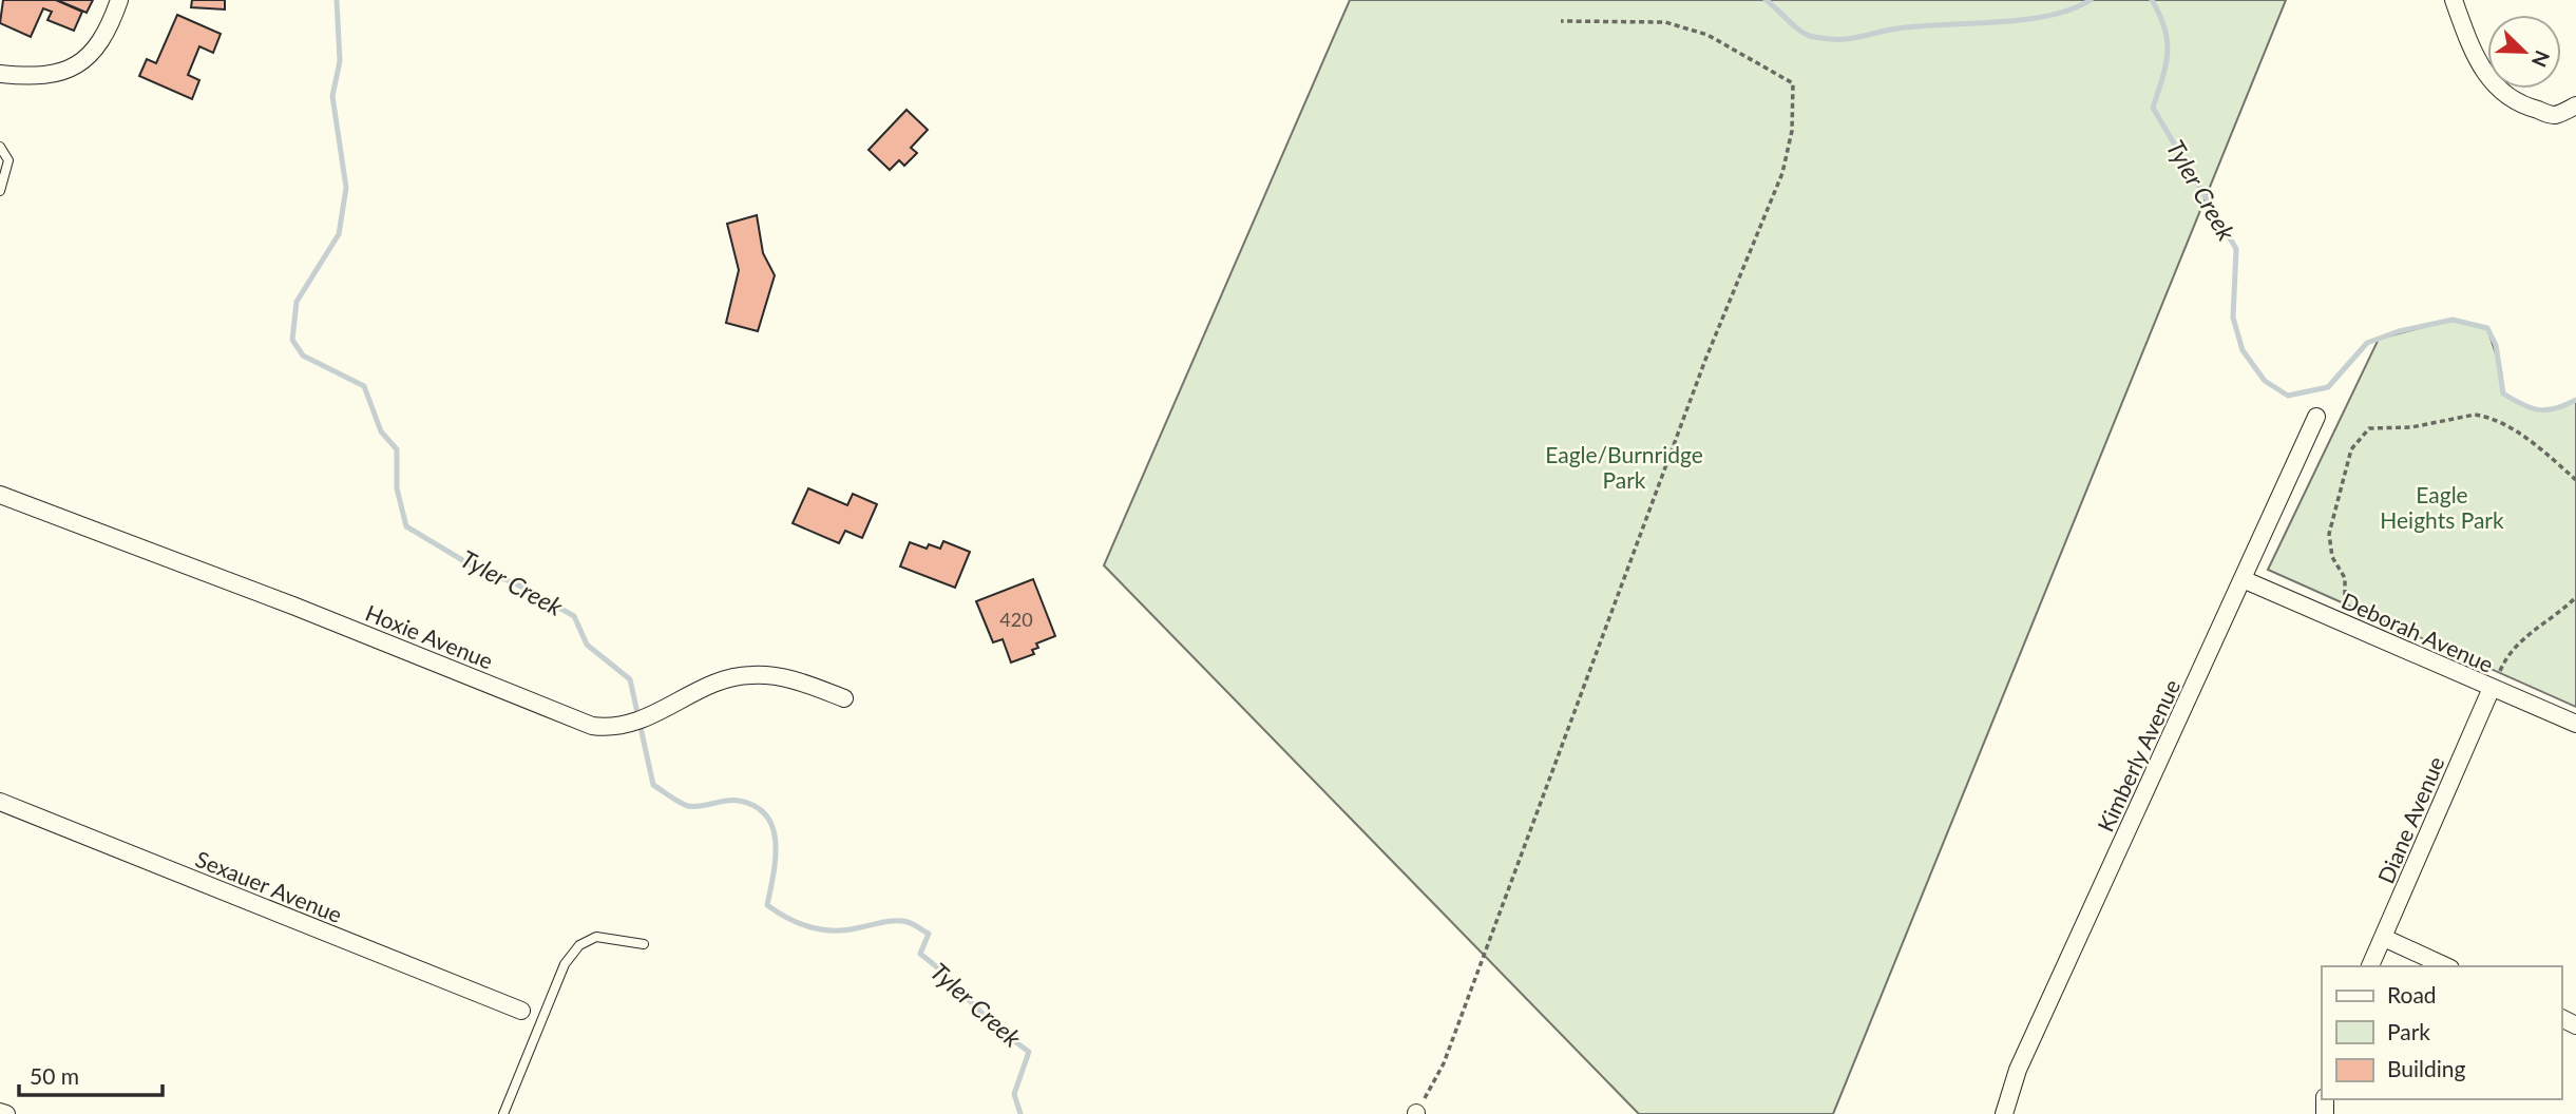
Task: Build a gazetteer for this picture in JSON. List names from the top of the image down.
{
  "streets": {
    "street": [
      "Deborah Avenue",
      "Hoxie Avenue",
      "Kimberly Avenue",
      "Diane Avenue",
      "Sexauer Avenue"
    ]
  },
  "crossings": [
    ["Deborah Avenue", "Kimberly Avenue"],
    ["Deborah Avenue", "Diane Avenue"]
  ],
  "water": ["Tyler Creek"],
  "parks": ["Eagle/Burnridge Park", "Eagle Heights Park"],
  "house_numbers": ["420"],
  "legend": ["Road", "Park", "Building"],
  "scale_bar": "50 m",
  "north": "bottom right"
}
